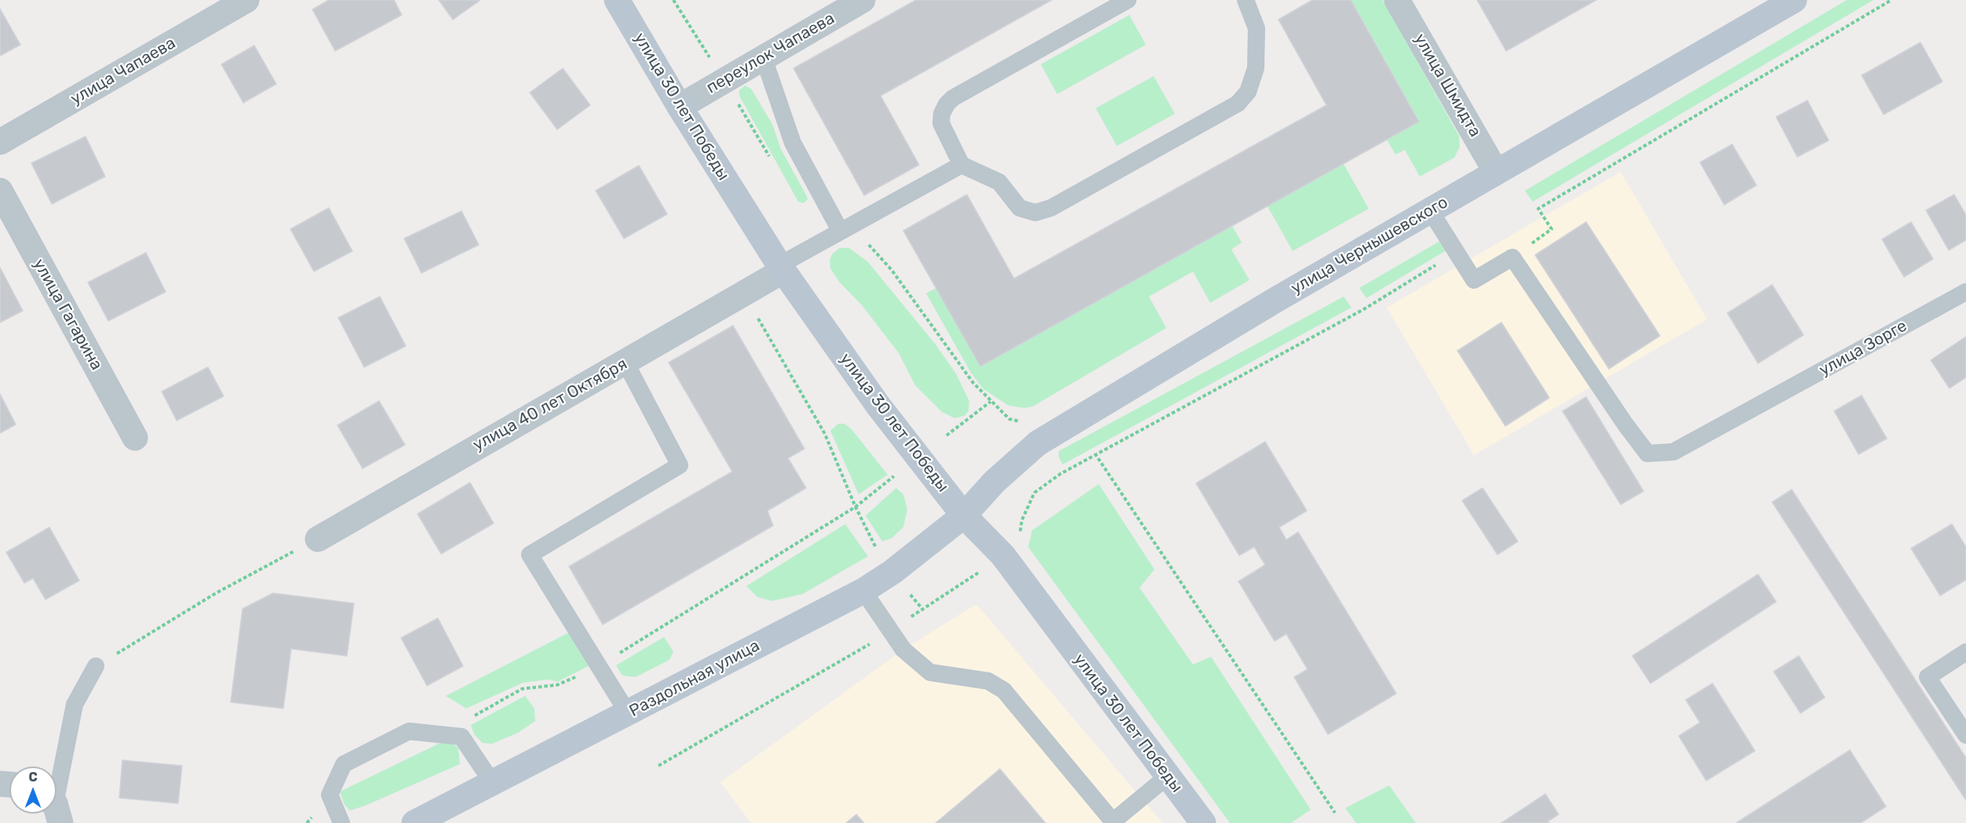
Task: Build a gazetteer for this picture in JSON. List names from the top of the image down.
{
  "streets": {
    "street": [
      "переулок Чапаева",
      "улица Чапаева",
      "улица Шмидта",
      "улица 30 лет Победы",
      "улица Чернышевского",
      "улица Гагарина",
      "улица 40 лет Октября",
      "Раздольная улица"
    ],
    "lane": ["улица Зорге"]
  },
  "crossings": [
    ["переулок Чапаева", "улица 30 лет Победы"],
    ["улица Шмидта", "улица Чернышевского"],
    ["улица 30 лет Победы", "улица Чернышевского"],
    ["улица 30 лет Победы", "улица 40 лет Октября"],
    ["улица 30 лет Победы", "Раздольная улица"],
    ["улица Чернышевского", "Раздольная улица"]
  ],
  "north": "top"
}
